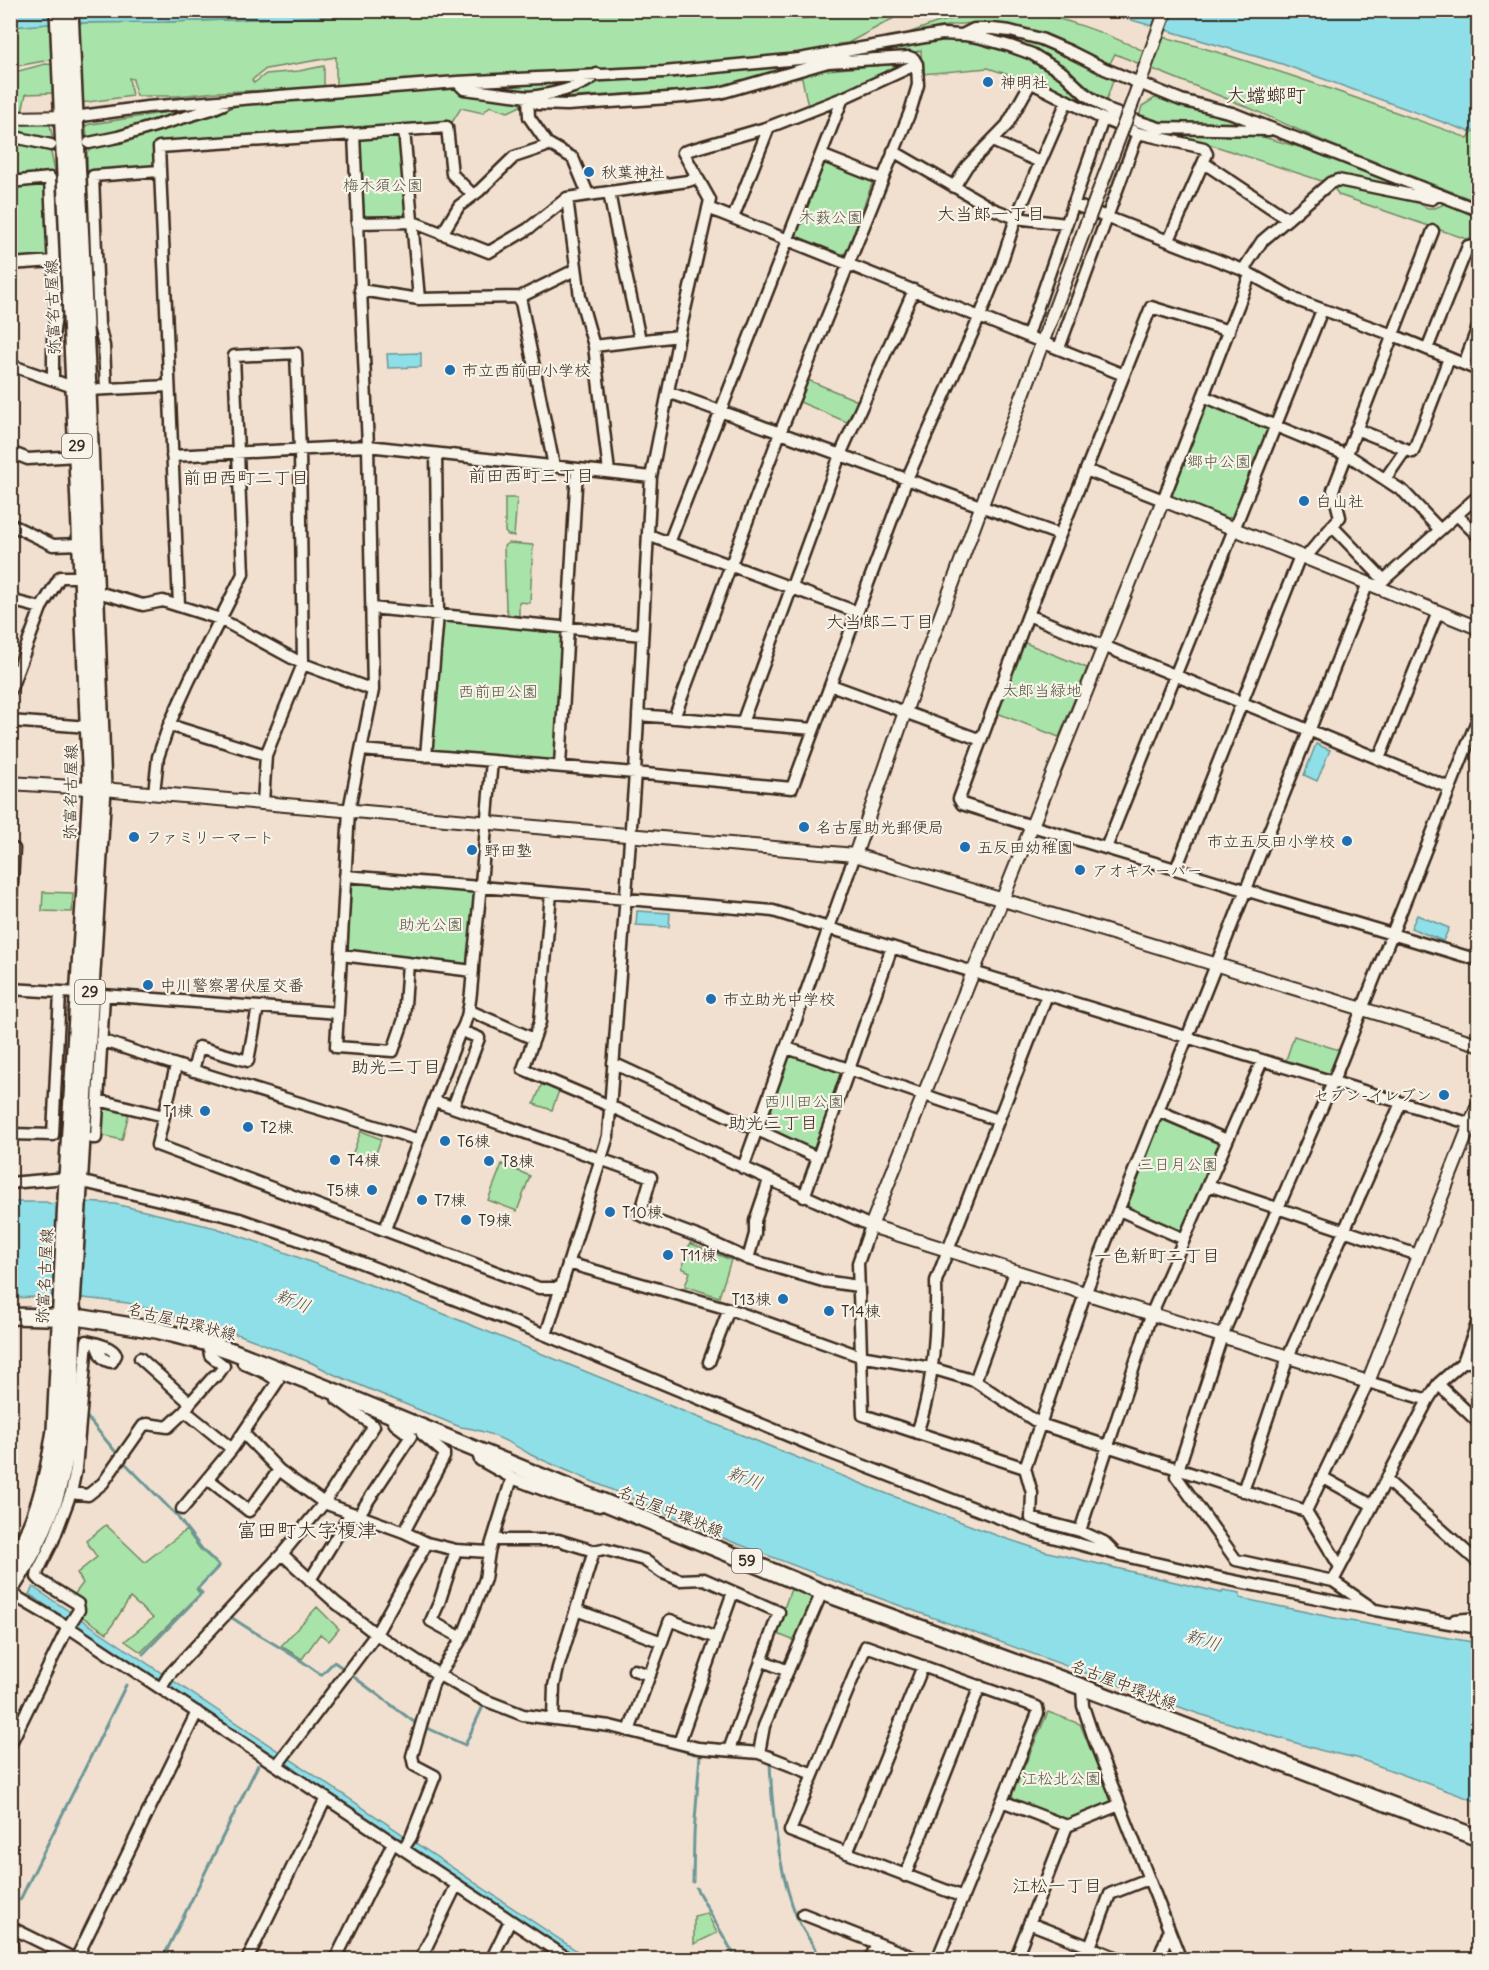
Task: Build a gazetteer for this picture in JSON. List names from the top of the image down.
{
  "streets": {
    "main road": [
      "弥富名古屋線",
      "29",
      "名古屋中環状線",
      "59"
    ]
  },
  "crossings": [
    ["弥富名古屋線", "名古屋中環状線"]
  ],
  "districts": [
    "大蟷螂町",
    "大当郎一丁目",
    "前田西町三丁目",
    "前田西町二丁目",
    "大当郎二丁目",
    "助光二丁目",
    "助光三丁目",
    "一色新町二丁目",
    "富田町大字榎津",
    "江松一丁目"
  ],
  "water": ["新川"],
  "parks": [
    "梅木須公園",
    "木薮公園",
    "郷中公園",
    "太郎当緑地",
    "西前田公園",
    "助光公園",
    "西川田公園",
    "三日月公園",
    "江松北公園"
  ],
  "places": [
    "神明社",
    "秋葉神社",
    "市立西前田小学校",
    "白山社",
    "名古屋助光郵便局",
    "ファミリーマート",
    "市立五反田小学校",
    "五反田幼稚園",
    "野田塾",
    "アオキスーパー",
    "中川警察署伏屋交番",
    "市立助光中学校",
    "セブン-イレブン",
    "T1棟",
    "T2棟",
    "T6棟",
    "T4棟",
    "T8棟",
    "T5棟",
    "T7棟",
    "T10棟",
    "T9棟",
    "T11棟",
    "T13棟",
    "T14棟"
  ]
}
